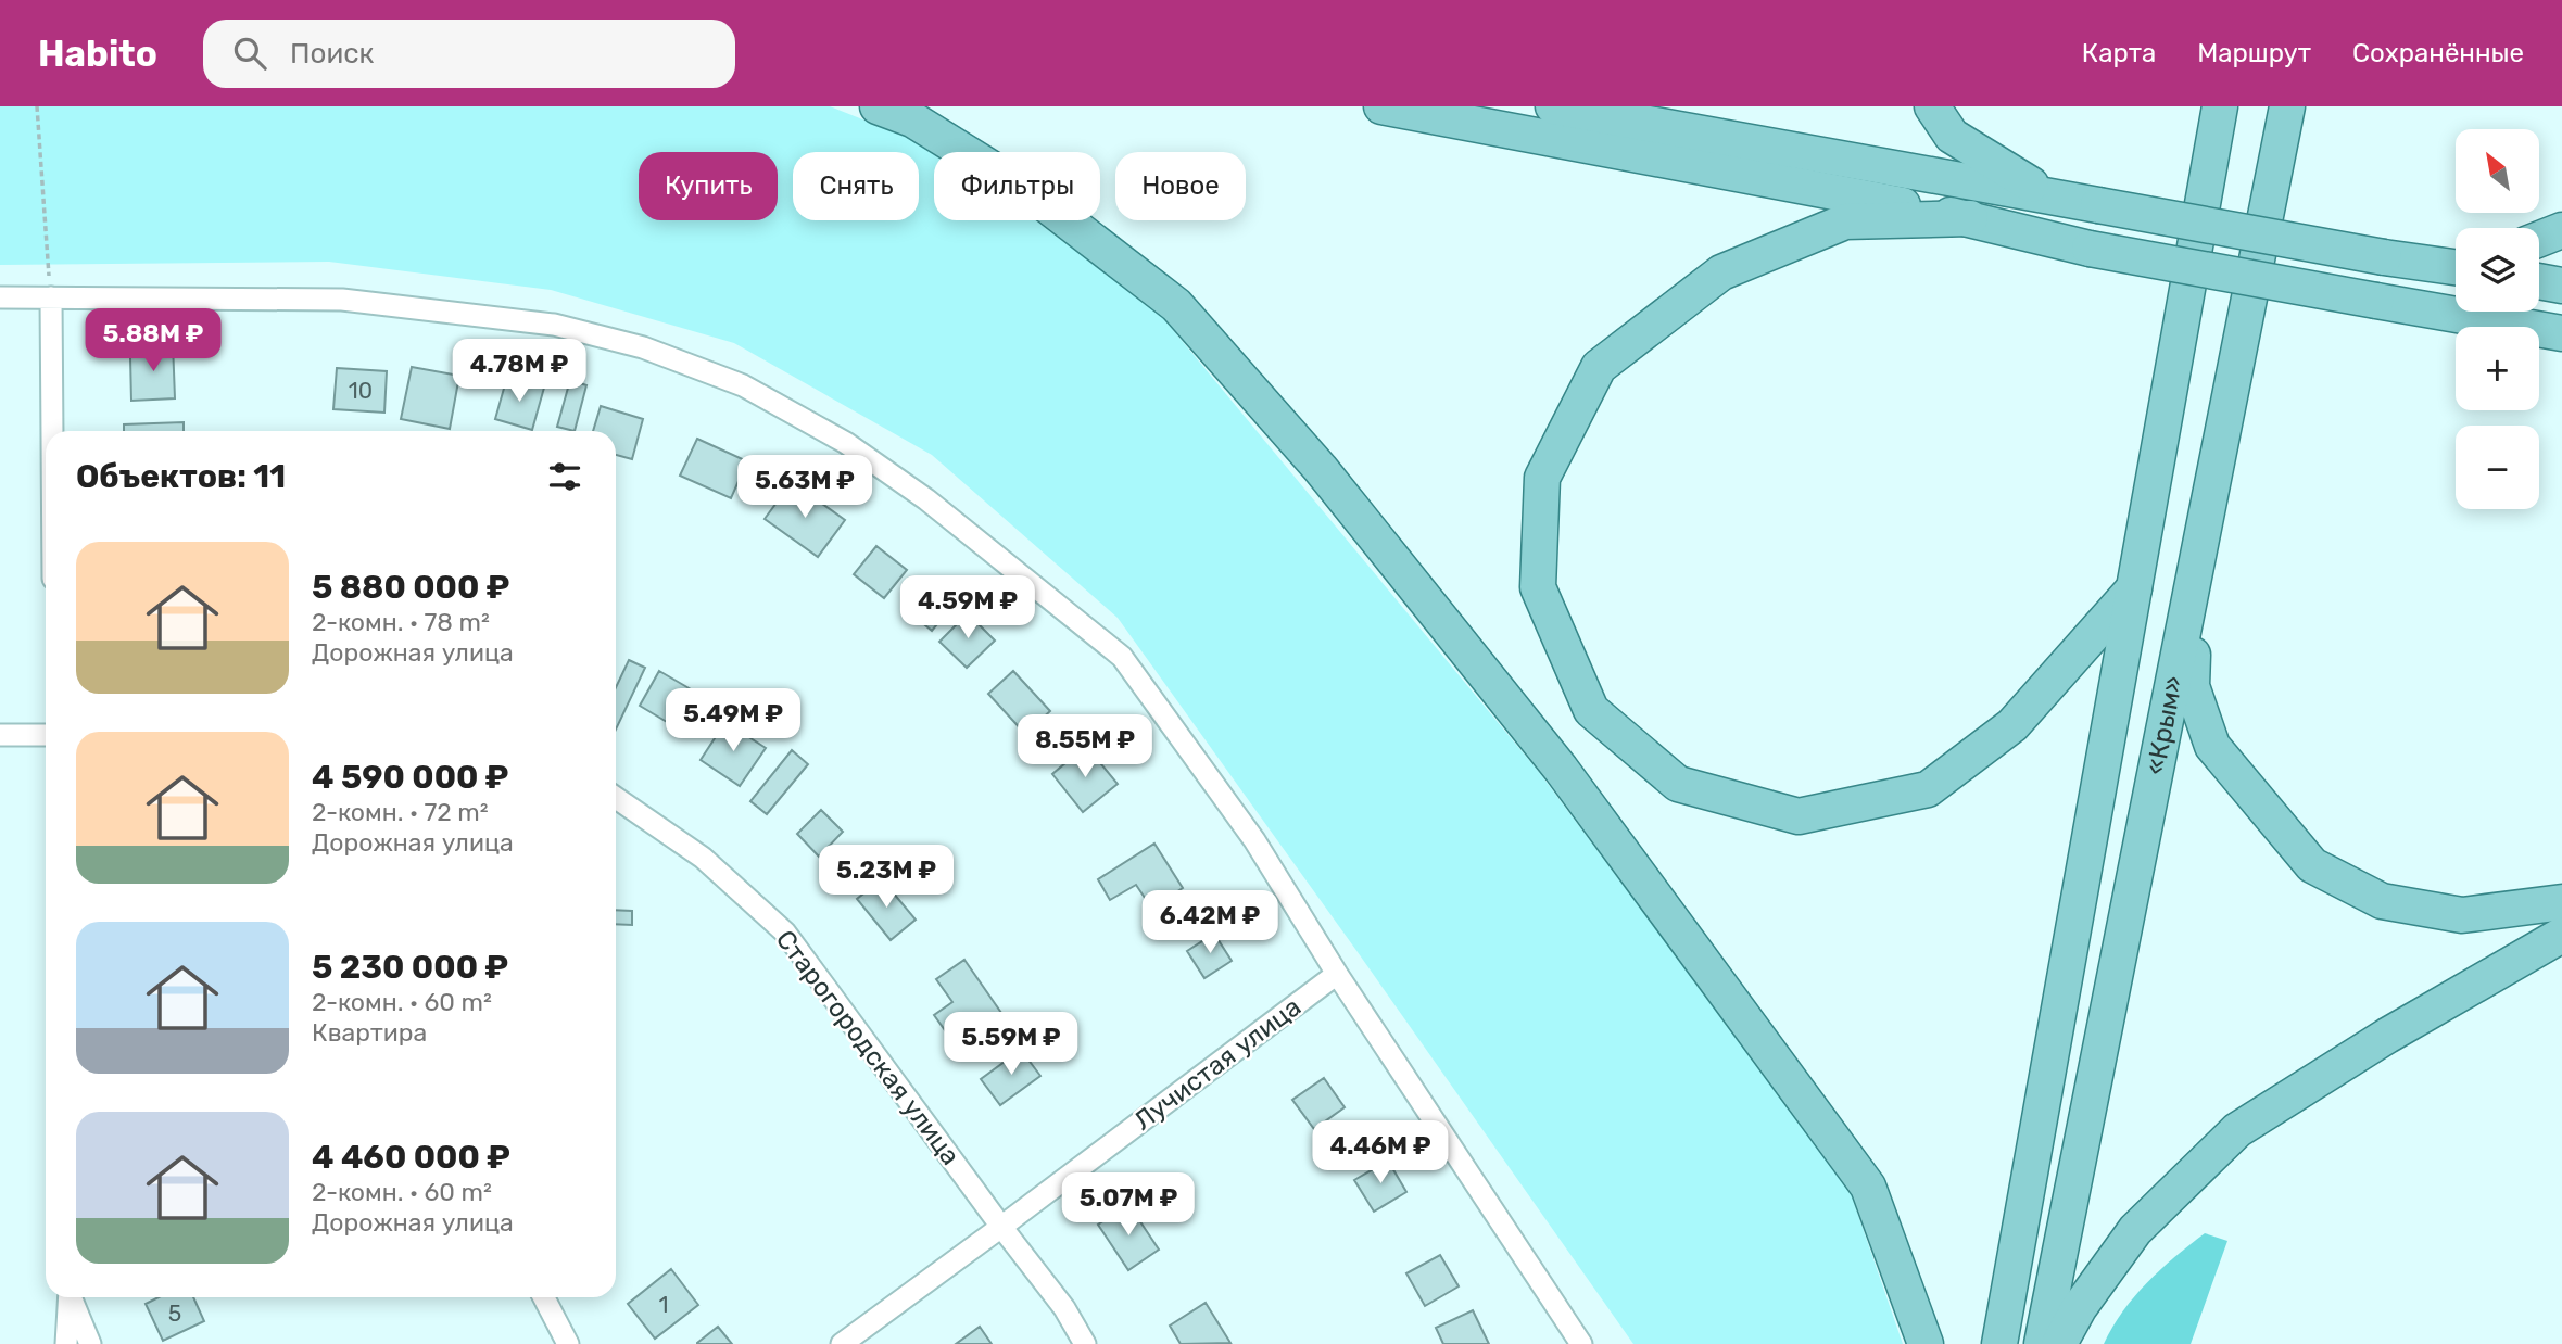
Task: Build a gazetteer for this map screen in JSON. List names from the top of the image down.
{
  "streets": {
    "main road": ["«Крым»"],
    "street": ["Старогородская улица", "Лучистая улица"]
  },
  "crossings": [
    ["Старогородская улица", "Лучистая улица"]
  ],
  "house_numbers": ["10", "1", "5"],
  "north": "top left",
  "page": {
    "header": "Habito",
    "search": "Поиск",
    "nav": ["Карта", "Маршрут", "Сохранённые"],
    "map_buttons": ["+", "−"],
    "chip": [
      "Купить",
      "Снять",
      "Фильтры",
      "Новое"
    ],
    "price": [
      "5.88M ₽",
      "4.78M ₽",
      "5.63M ₽",
      "4.59M ₽",
      "5.49M ₽",
      "8.55M ₽",
      "5.23M ₽",
      "6.42M ₽",
      "5.59M ₽",
      "4.46M ₽",
      "5.07M ₽"
    ],
    "heading": "Объектов: 11",
    "list": [
      {
        "name": "5 880 000 ₽",
        "note": "2-комн. · 78 m² · Дорожная улица"
      },
      {
        "name": "4 590 000 ₽",
        "note": "2-комн. · 72 m² · Дорожная улица"
      },
      {
        "name": "5 230 000 ₽",
        "note": "2-комн. · 60 m² · Квартира"
      },
      {
        "name": "4 460 000 ₽",
        "note": "2-комн. · 60 m² · Дорожная улица"
      }
    ]
  }
}
